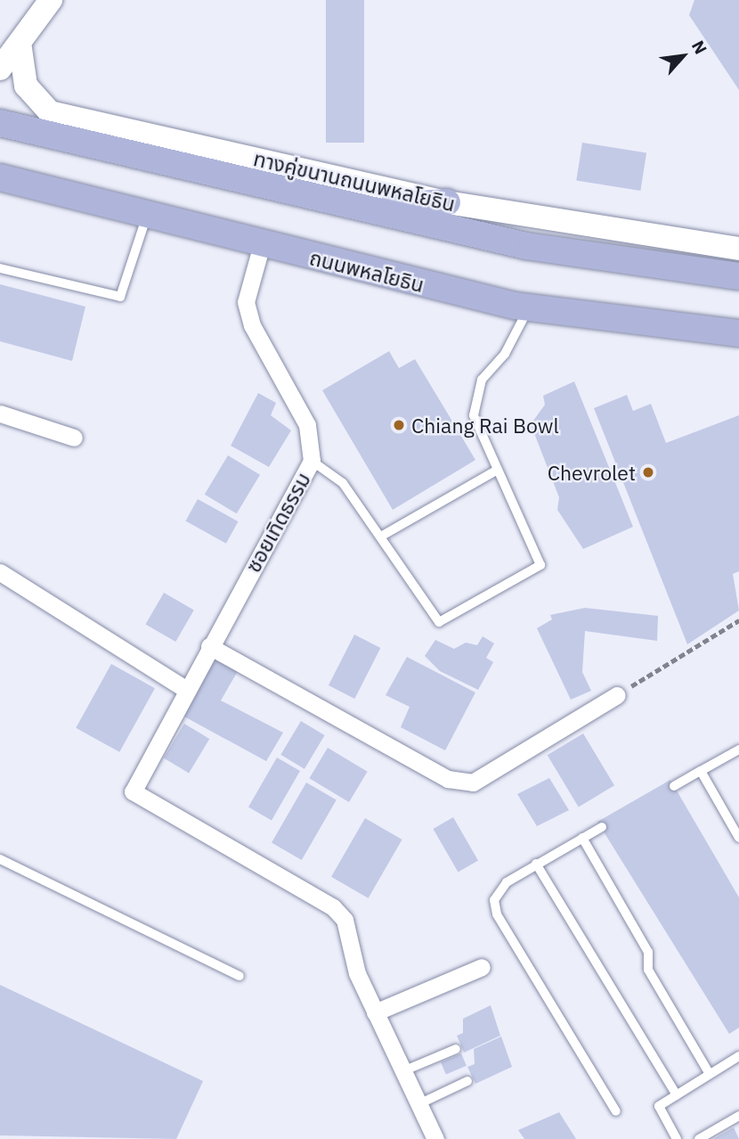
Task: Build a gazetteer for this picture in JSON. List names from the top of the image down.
{
  "streets": {
    "main road": ["ทางคู่ขนานถนนพหลโยธิน", "ถนนพหลโยธิน"],
    "street": ["ซอยเทิดธรรม"]
  },
  "crossings": [
    ["ถนนพหลโยธิน", "ซอยเทิดธรรม"]
  ],
  "places": ["Chiang Rai Bowl", "Chevrolet"],
  "north": "top right"
}
